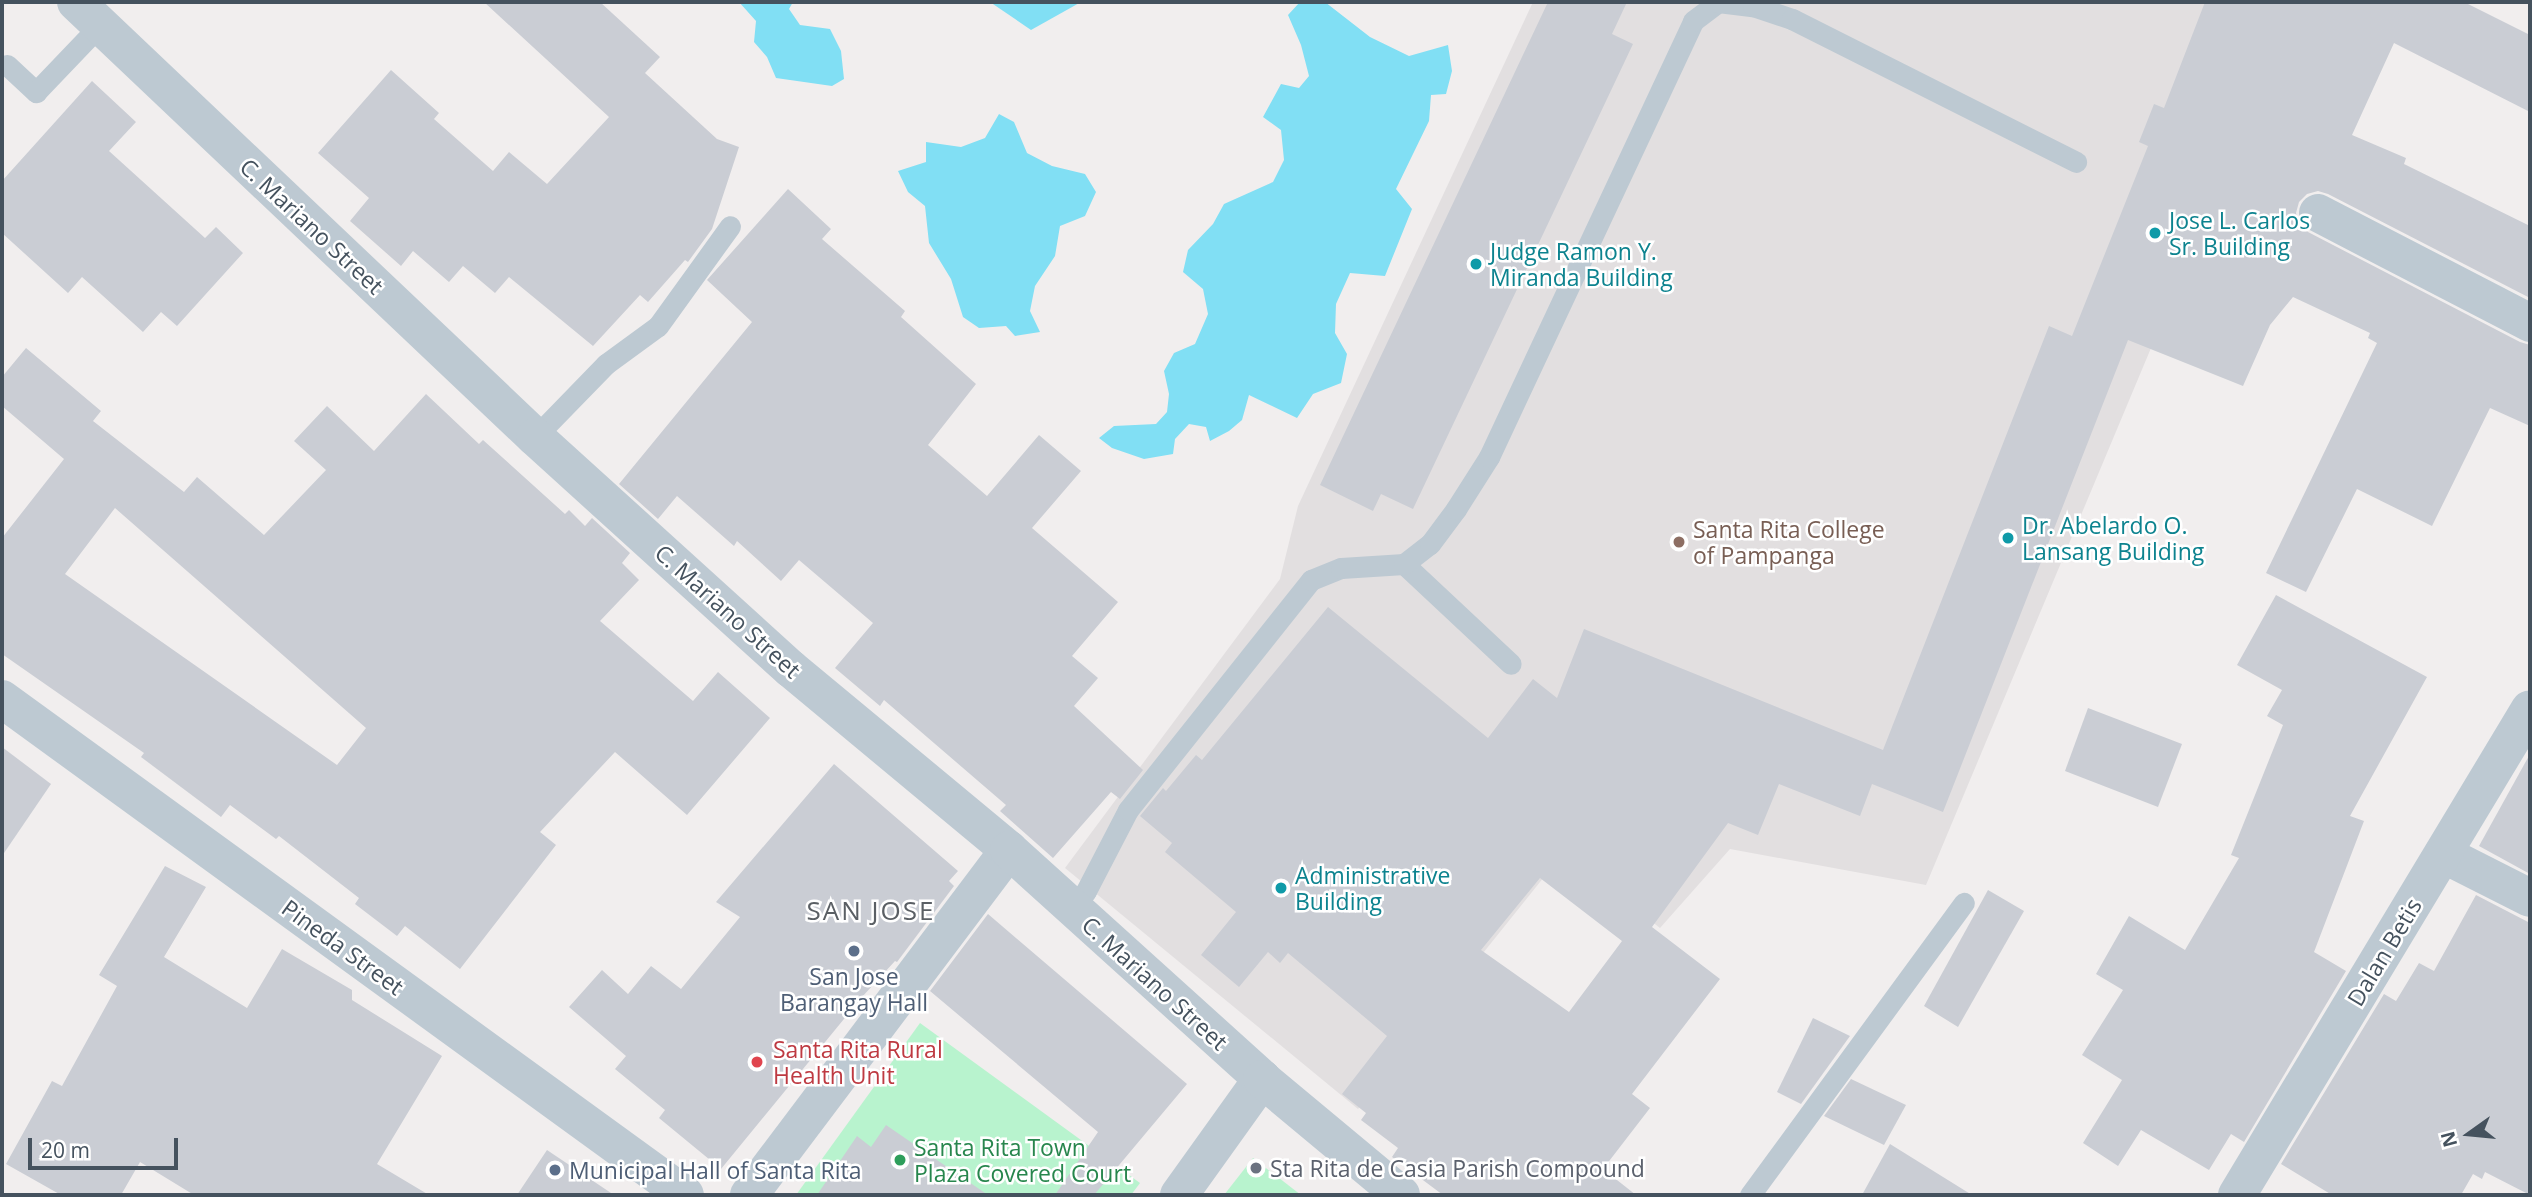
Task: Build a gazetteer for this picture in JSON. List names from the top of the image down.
{
  "streets": {
    "street": ["C. Mariano Street", "Pineda Street", "Dalan Betis"]
  },
  "districts": ["SAN JOSE"],
  "places": [
    "Jose L. Carlos Sr. Building",
    "Judge Ramon Y. Miranda Building",
    "Dr. Abelardo O. Lansang Building",
    "Santa Rita College of Pampanga",
    "Administrative Building",
    "San Jose Barangay Hall",
    "Santa Rita Rural Health Unit",
    "Santa Rita Town Plaza Covered Court",
    "Sta Rita de Casia Parish Compound",
    "Municipal Hall of Santa Rita"
  ],
  "scale_bar": "20 m",
  "north": "left"
}
